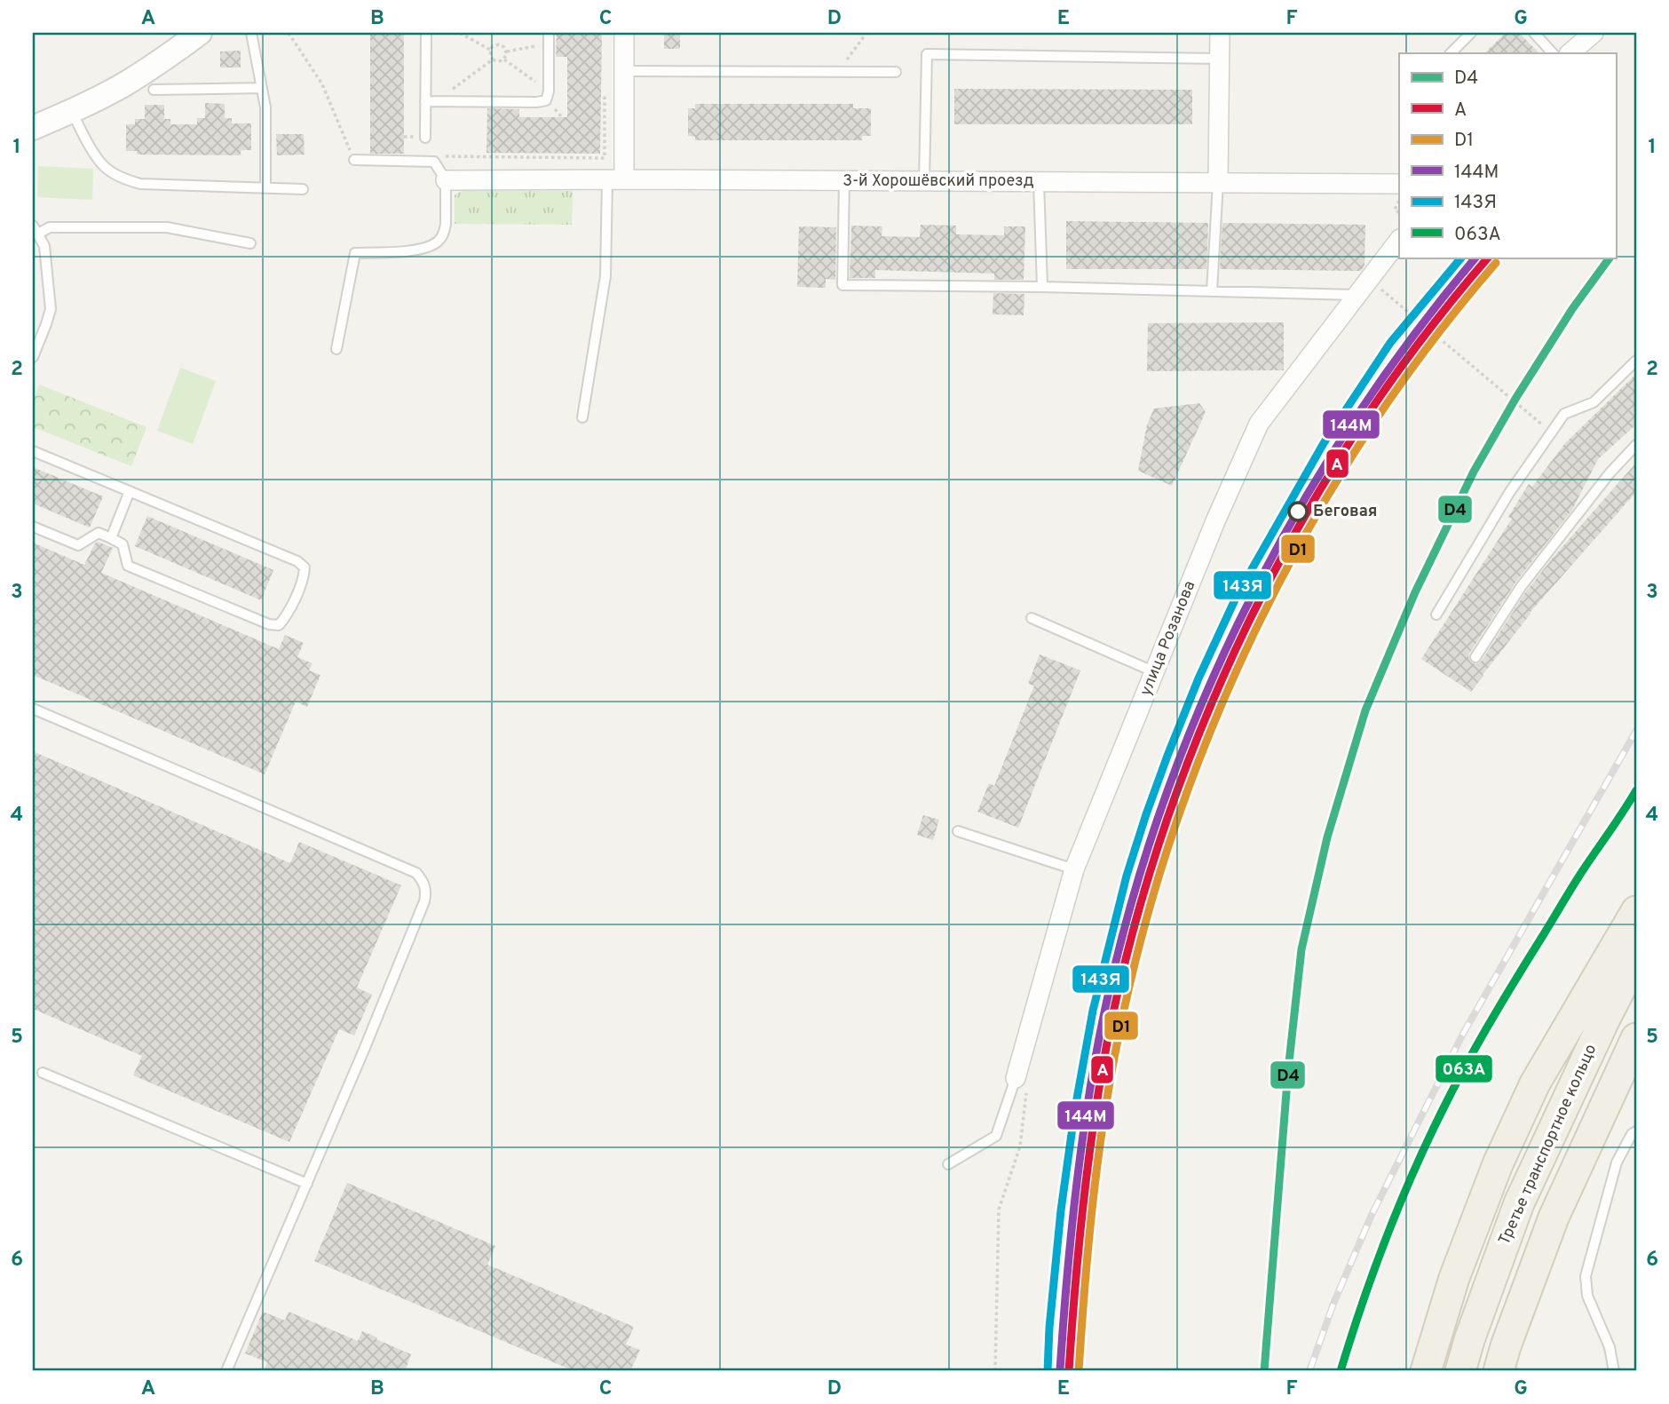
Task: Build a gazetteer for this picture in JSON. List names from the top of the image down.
{
  "streets": {
    "main road": ["Третье транспортное кольцо"],
    "street": ["3-й Хорошёвский проезд", "улица Розанова"]
  },
  "places": ["Беговая"],
  "lines": [
    "transit line D4",
    "transit line A",
    "transit line 144М",
    "transit line 143Я",
    "transit line D1",
    "transit line 063А"
  ],
  "legend": [
    "D4",
    "A",
    "D1",
    "144М",
    "143Я",
    "063А"
  ],
  "grid": {
    "columns": [
      "A",
      "B",
      "C",
      "D",
      "E",
      "F",
      "G"
    ],
    "rows": [
      "1",
      "2",
      "3",
      "4",
      "5",
      "6"
    ]
  }
}
